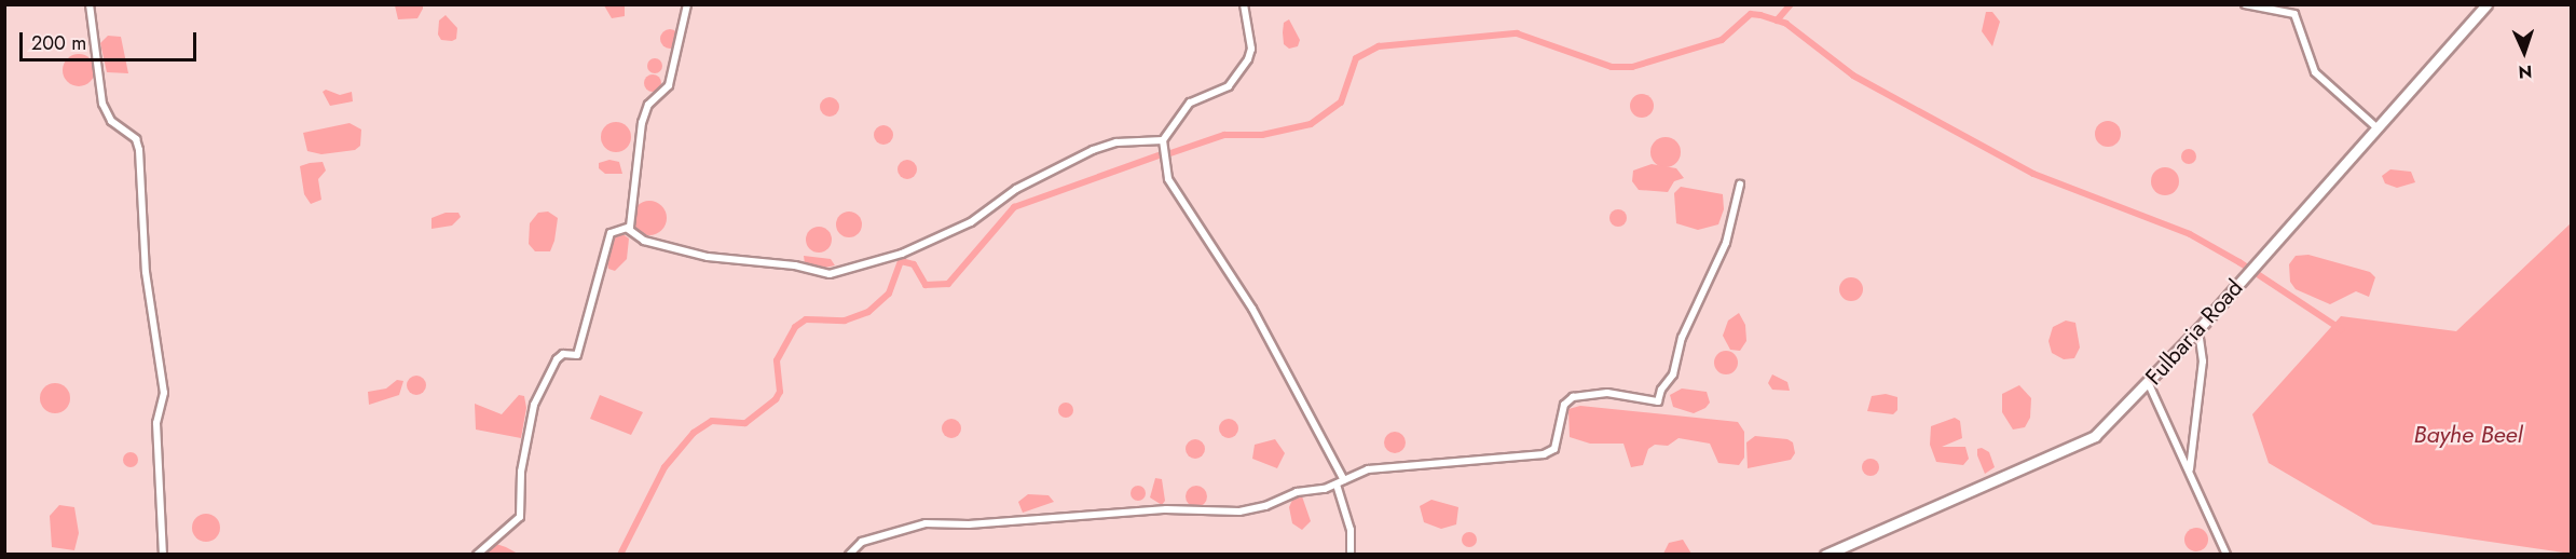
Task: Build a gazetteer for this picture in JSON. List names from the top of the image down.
{
  "streets": {
    "main road": ["Fulbaria Road"]
  },
  "water": ["Bayhe Beel"],
  "scale_bar": "200 m",
  "north": "bottom"
}
